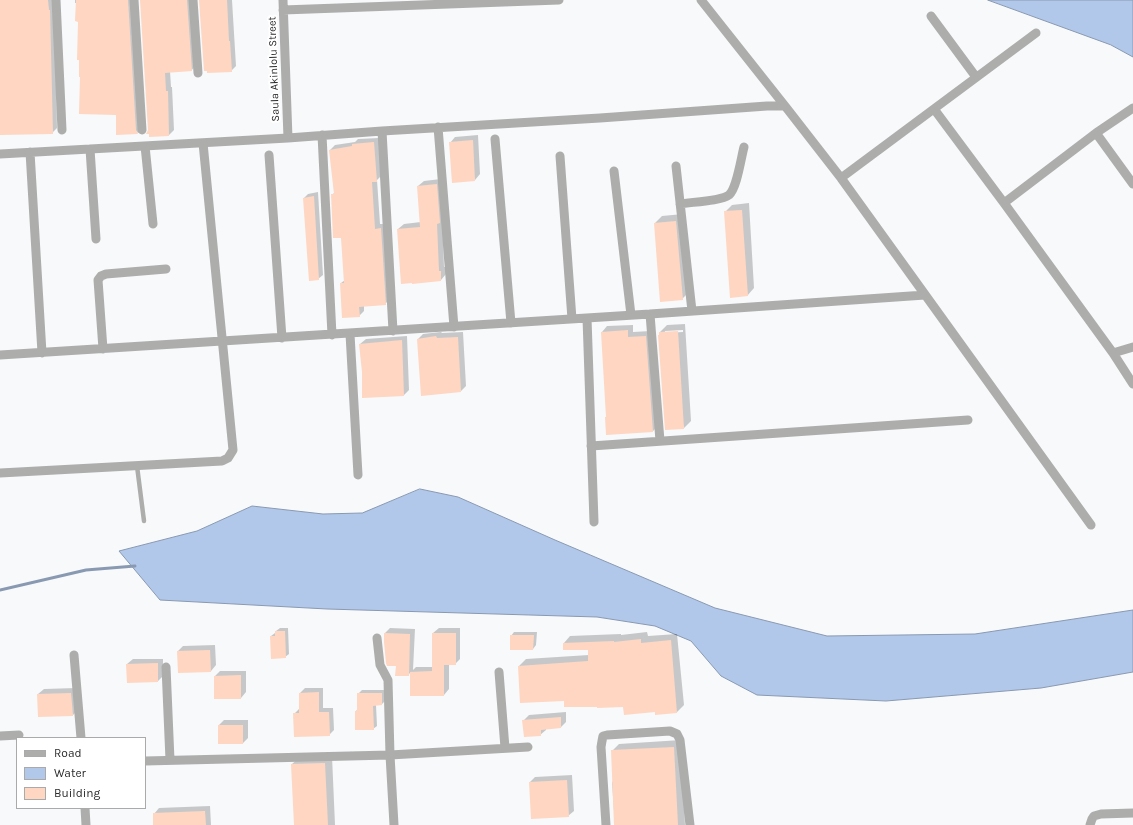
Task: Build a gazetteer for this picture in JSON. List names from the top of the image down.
{
  "streets": {
    "street": ["Saula Akinlolu Street"]
  },
  "legend": ["Road", "Water", "Building"]
}
